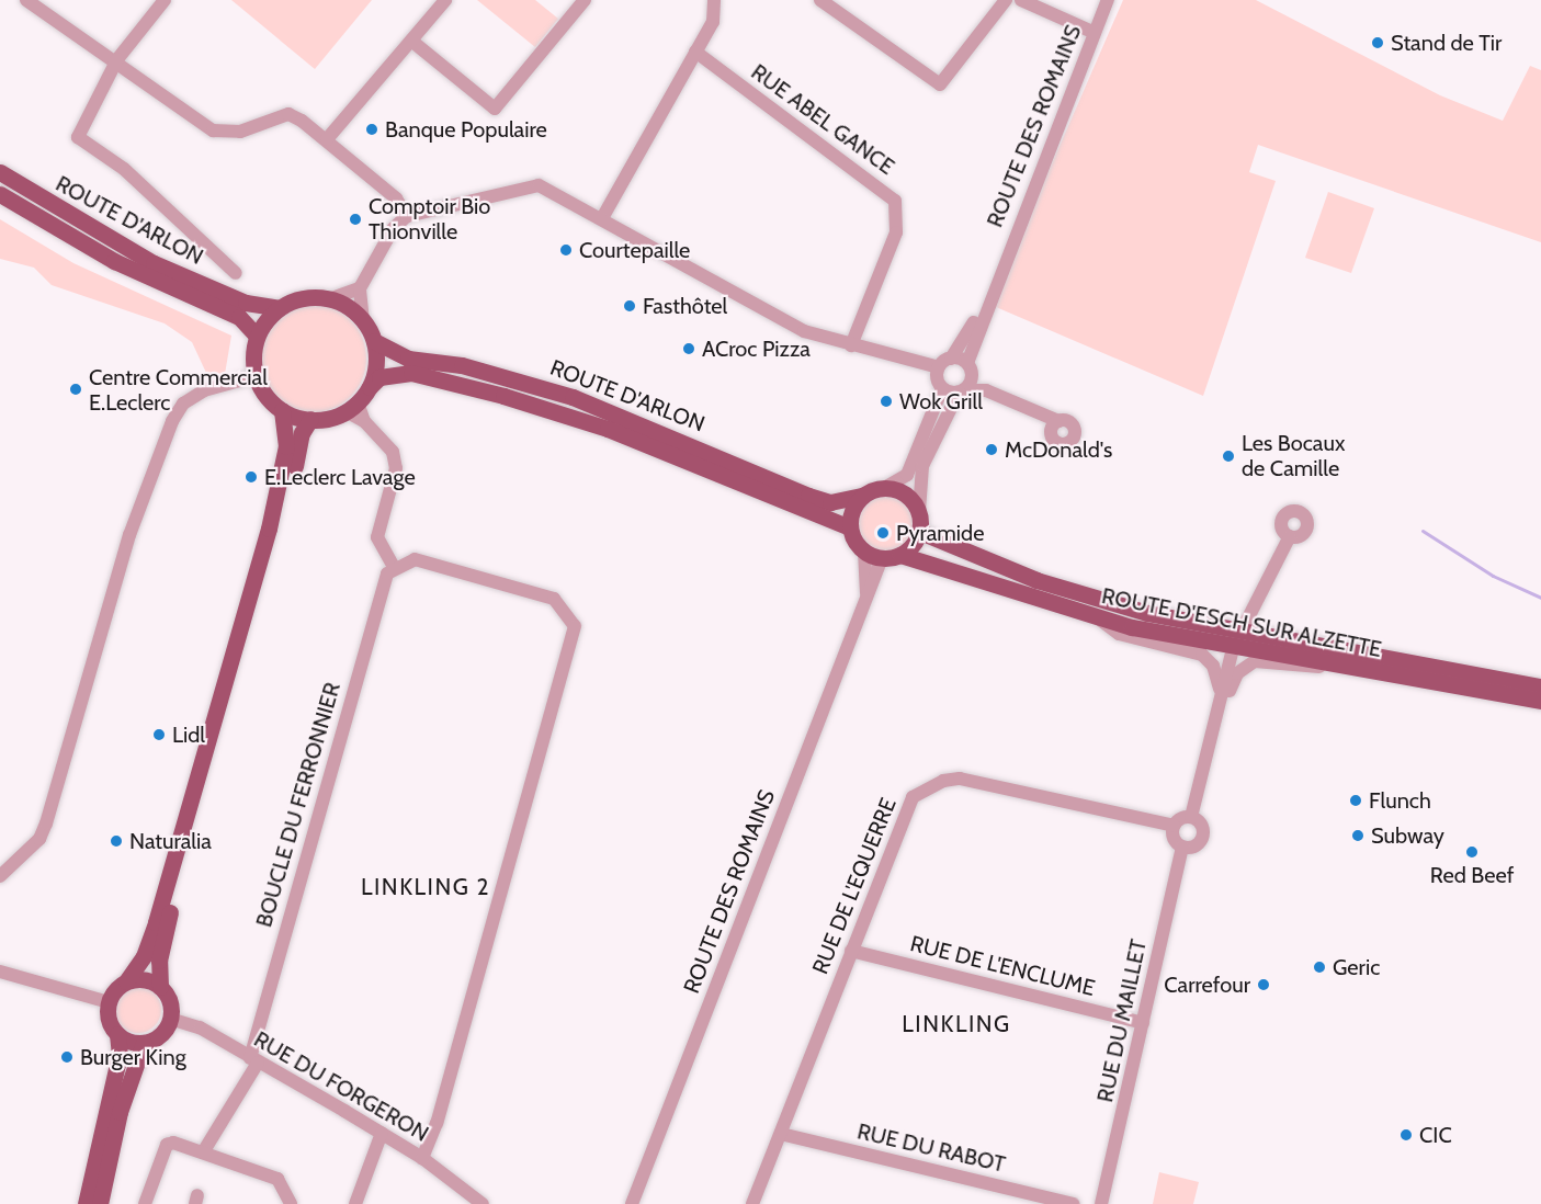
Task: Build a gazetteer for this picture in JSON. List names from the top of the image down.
{
  "streets": {
    "main road": ["ROUTE D'ARLON", "ROUTE D'ESCH SUR ALZETTE"],
    "street": [
      "RUE ABEL GANCE",
      "ROUTE DES ROMAINS",
      "BOUCLE DU FERRONNIER",
      "RUE DE L'EQUERRE",
      "RUE DE L'ENCLUME",
      "RUE DU MAILLET",
      "RUE DU FORGERON",
      "RUE DU RABOT"
    ]
  },
  "crossings": [
    ["ROUTE DES ROMAINS", "ROUTE D'ARLON"],
    ["ROUTE DES ROMAINS", "ROUTE D'ESCH SUR ALZETTE"],
    ["ROUTE D'ARLON", "ROUTE D'ESCH SUR ALZETTE"],
    ["BOUCLE DU FERRONNIER", "RUE DU FORGERON"],
    ["RUE DE L'EQUERRE", "RUE DE L'ENCLUME"],
    ["RUE DE L'EQUERRE", "RUE DU MAILLET"],
    ["RUE DE L'EQUERRE", "RUE DU RABOT"],
    ["RUE DE L'ENCLUME", "RUE DU MAILLET"]
  ],
  "districts": ["LINKLING 2", "LINKLING"],
  "places": [
    "Stand de Tir",
    "Banque Populaire",
    "Comptoir Bio Thionville",
    "Courtepaille",
    "Fasthôtel",
    "ACroc Pizza",
    "Centre Commercial E.Leclerc",
    "Wok Grill",
    "McDonald's",
    "Les Bocaux de Camille",
    "E.Leclerc Lavage",
    "Pyramide",
    "Lidl",
    "Flunch",
    "Subway",
    "Naturalia",
    "Red Beef",
    "Geric",
    "Carrefour",
    "Burger King",
    "CIC"
  ]
}
